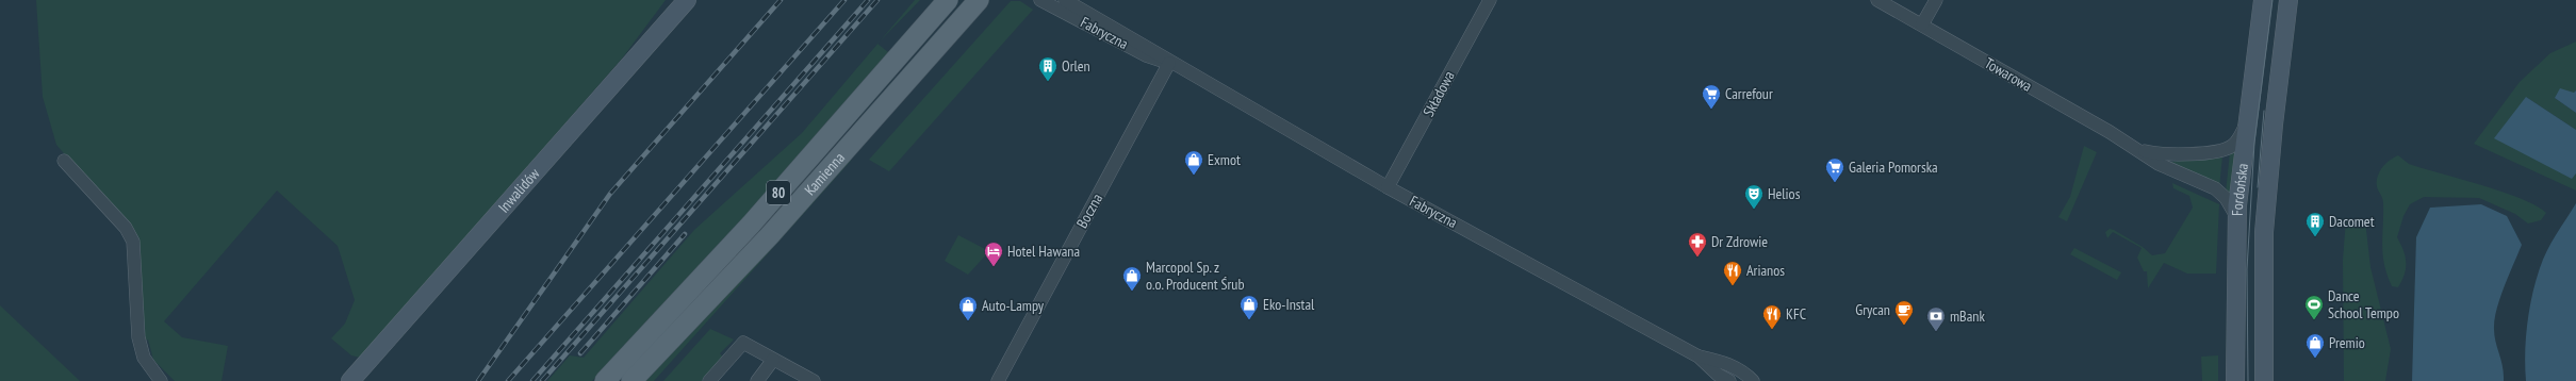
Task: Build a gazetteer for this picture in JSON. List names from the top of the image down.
{
  "streets": {
    "main road": [
      "Kamienna",
      "Fordońska",
      "Inwalidów",
      "80"
    ],
    "street": [
      "Fabryczna",
      "Towarowa",
      "Składowa",
      "Boczna"
    ]
  },
  "crossings": [
    ["Fabryczna", "Składowa"],
    ["Fabryczna", "Boczna"],
    ["Towarowa", "Fordońska"]
  ],
  "places": {
    "building": ["Orlen", "Dacomet"],
    "supermarket": ["Carrefour", "Galeria Pomorska"],
    "shop": [
      "Exmot",
      "Marcopol Sp. z o.o. Producent Śrub",
      "Eko-Instal",
      "Auto-Lampy",
      "Premio"
    ],
    "theatre": ["Helios"],
    "pharmacy": ["Dr Zdrowie"],
    "hotel": ["Hotel Hawana"],
    "restaurant": ["Arianos", "KFC"],
    "sports": ["Dance School Tempo"],
    "cafe": ["Grycan"],
    "bank": ["mBank"]
  }
}
